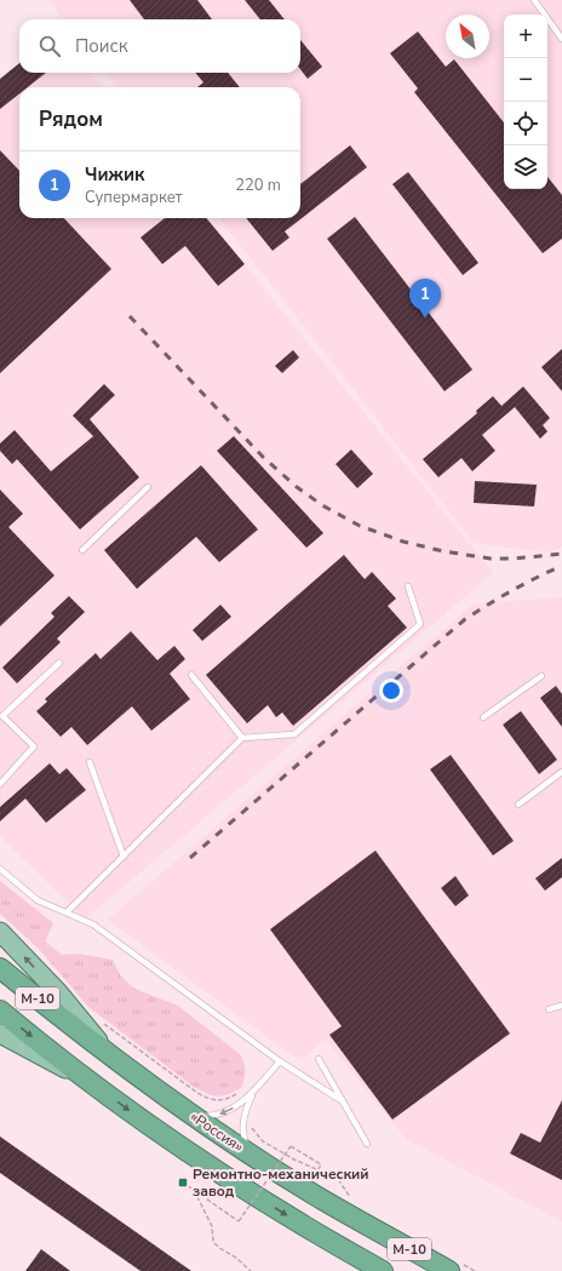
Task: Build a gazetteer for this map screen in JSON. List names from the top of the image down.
{
  "streets": {
    "highway": ["М-10", "«Россия»"]
  },
  "places": {
    "transit": ["Ремонтно-механический завод"]
  },
  "north": "top left",
  "page": {
    "map_buttons": ["+", "−"],
    "search": "Поиск",
    "heading": "Рядом",
    "list": [
      {
        "mark": "1",
        "name": "Чижик",
        "note": "Супермаркет",
        "value": "220 m"
      }
    ],
    "pins": "1"
  }
}
